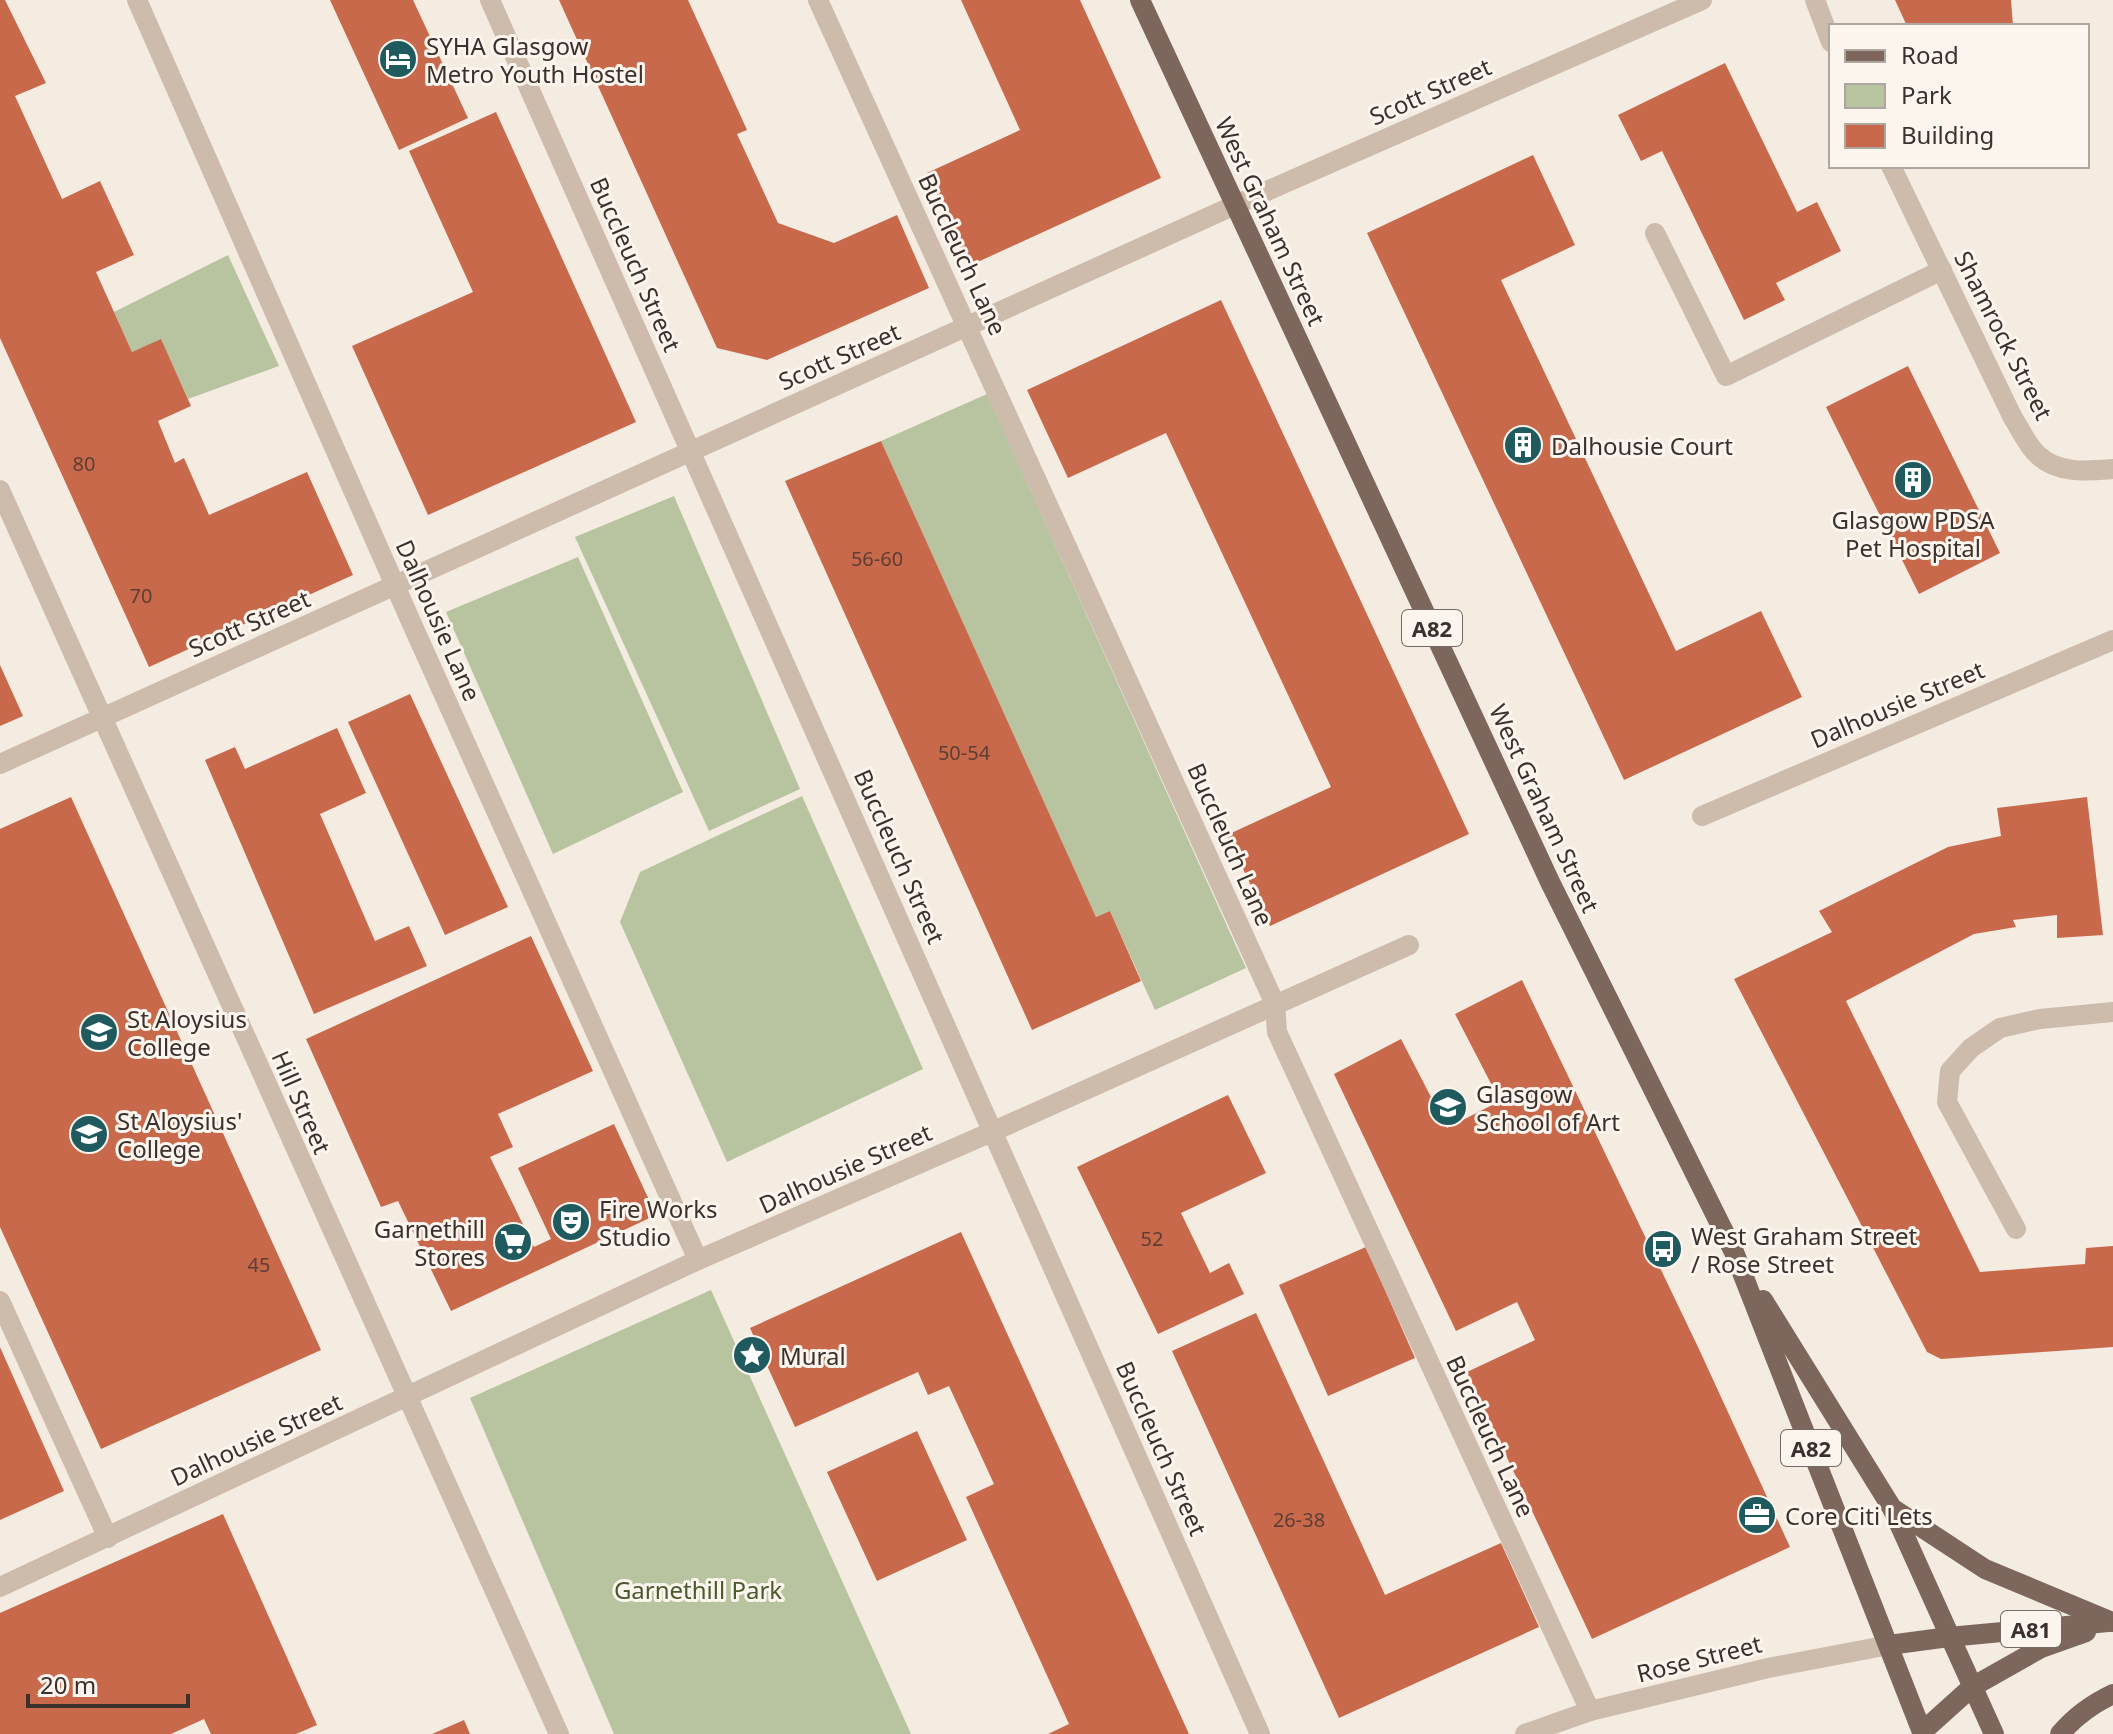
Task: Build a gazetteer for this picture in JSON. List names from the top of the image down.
{
  "streets": {
    "main road": ["West Graham Street", "A82", "A81"],
    "street": [
      "Scott Street",
      "Buccleuch Lane",
      "Buccleuch Street",
      "Shamrock Street",
      "Dalhousie Lane",
      "Dalhousie Street",
      "Hill Street",
      "Rose Street"
    ]
  },
  "crossings": [
    ["Scott Street", "West Graham Street"],
    ["Scott Street", "Buccleuch Lane"],
    ["Scott Street", "Buccleuch Street"],
    ["Scott Street", "Dalhousie Lane"],
    ["Scott Street", "Hill Street"],
    ["West Graham Street", "A82"],
    ["West Graham Street", "A81"],
    ["West Graham Street", "Rose Street"],
    ["Buccleuch Lane", "Dalhousie Street"],
    ["Buccleuch Lane", "Rose Street"],
    ["Buccleuch Street", "Dalhousie Street"],
    ["Dalhousie Lane", "Dalhousie Street"],
    ["A82", "A81"],
    ["A82", "Rose Street"],
    ["Dalhousie Street", "Hill Street"],
    ["A81", "Rose Street"]
  ],
  "parks": ["Garnethill Park"],
  "places": {
    "hotel": ["SYHA Glasgow Metro Youth Hostel"],
    "building": ["Dalhousie Court", "Glasgow PDSA Pet Hospital"],
    "school or university": ["St Aloysius College", "Glasgow School of Art", "St Aloysius' College"],
    "theatre": ["Fire Works Studio"],
    "supermarket": ["Garnethill Stores"],
    "bus stop": ["West Graham Street / Rose Street"],
    "place": ["Mural"],
    "office": ["Core Citi Lets"]
  },
  "house_numbers": [
    "80",
    "56-60",
    "70",
    "50-54",
    "52",
    "45",
    "26-38"
  ],
  "legend": ["Road", "Park", "Building"],
  "scale_bar": "20 m"
}
